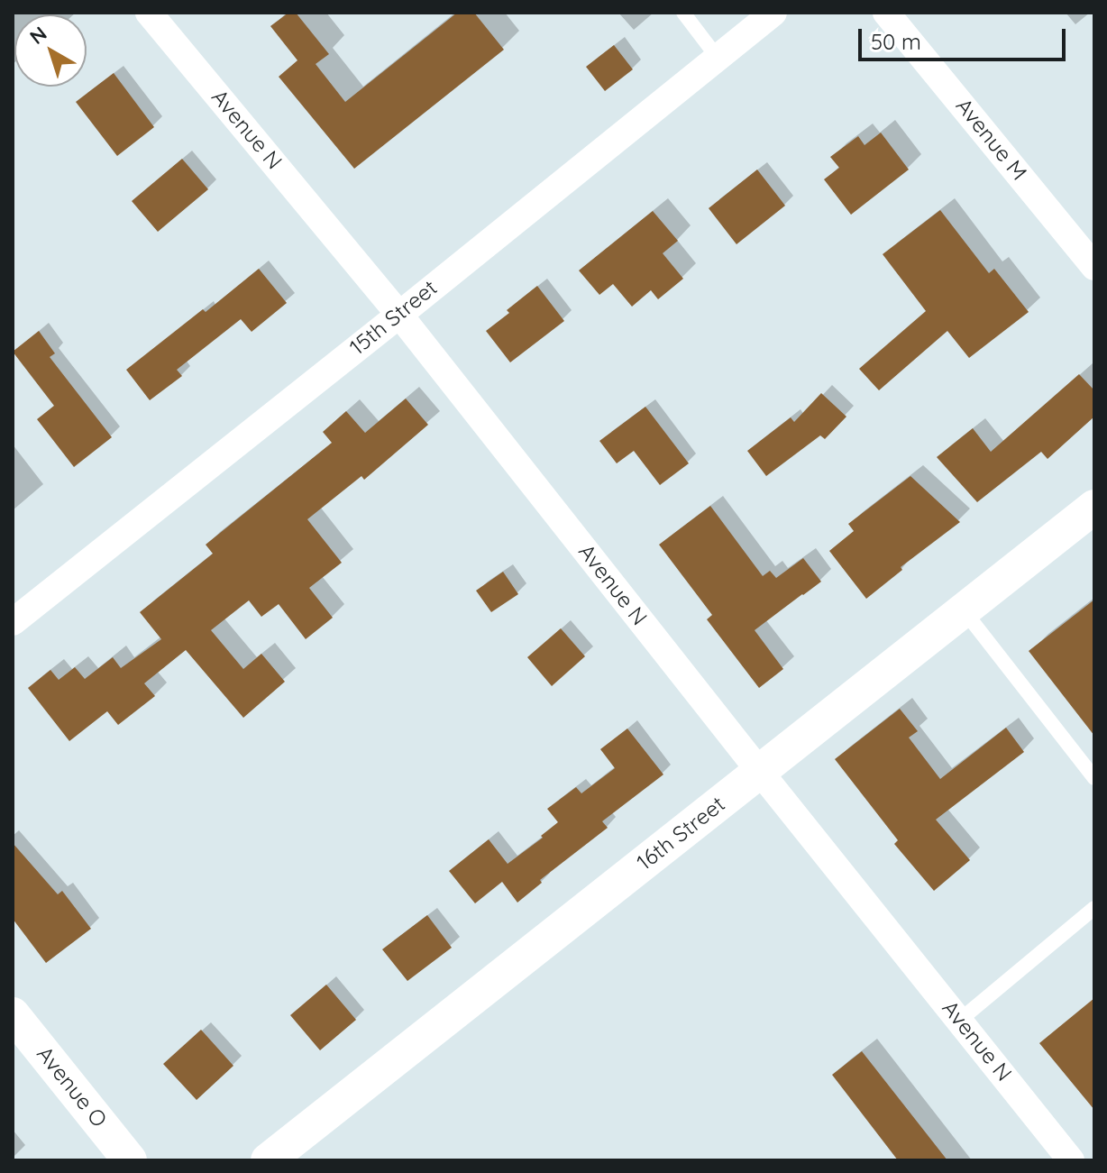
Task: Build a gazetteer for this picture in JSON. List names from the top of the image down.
{
  "streets": {
    "street": [
      "Avenue N",
      "Avenue M",
      "15th Street",
      "16th Street",
      "Avenue O"
    ]
  },
  "crossings": [
    ["Avenue N", "15th Street"],
    ["Avenue N", "16th Street"]
  ],
  "scale_bar": "50 m",
  "north": "top left"
}
